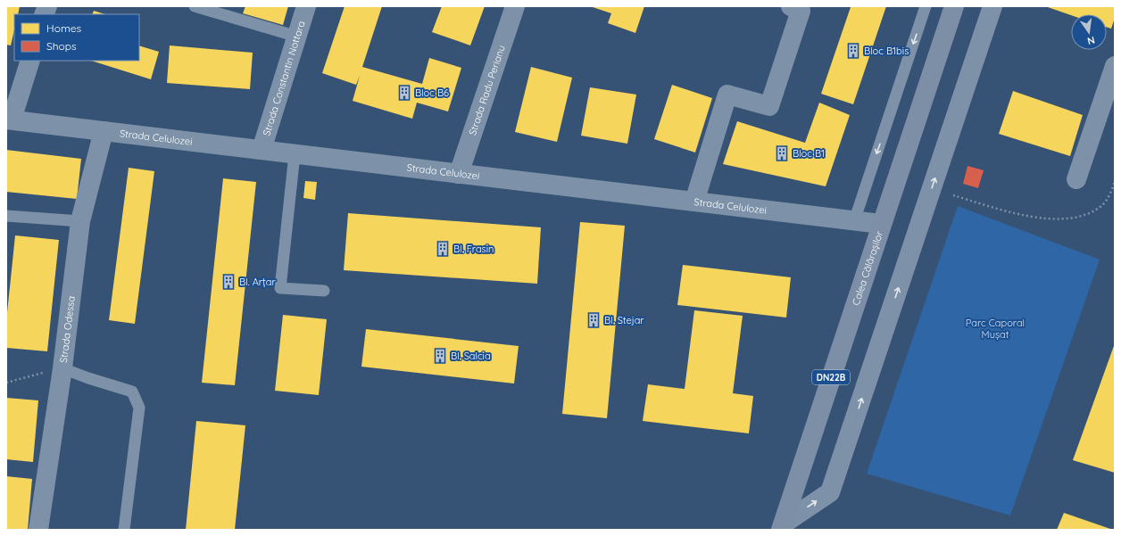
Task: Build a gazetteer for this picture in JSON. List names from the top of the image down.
{
  "streets": {
    "main road": ["Calea Călărașilor", "DN22B"],
    "street": [
      "Strada Constantin Nottara",
      "Strada Radu Perianu",
      "Strada Celulozei",
      "Strada Odessa"
    ]
  },
  "crossings": [
    ["Strada Constantin Nottara", "Strada Celulozei"],
    ["Strada Radu Perianu", "Strada Celulozei"],
    ["Strada Celulozei", "Calea Călărașilor"],
    ["Strada Celulozei", "Strada Odessa"]
  ],
  "parks": ["Parc Caporal Mușat"],
  "places": {
    "building": [
      "Bloc B1bis",
      "Bloc B6",
      "Bloc B1",
      "Bl. Frasin",
      "Bl. Arțar",
      "Bl. Stejar",
      "Bl. Salcia"
    ]
  },
  "legend": ["Homes", "Shops"],
  "north": "bottom"
}
